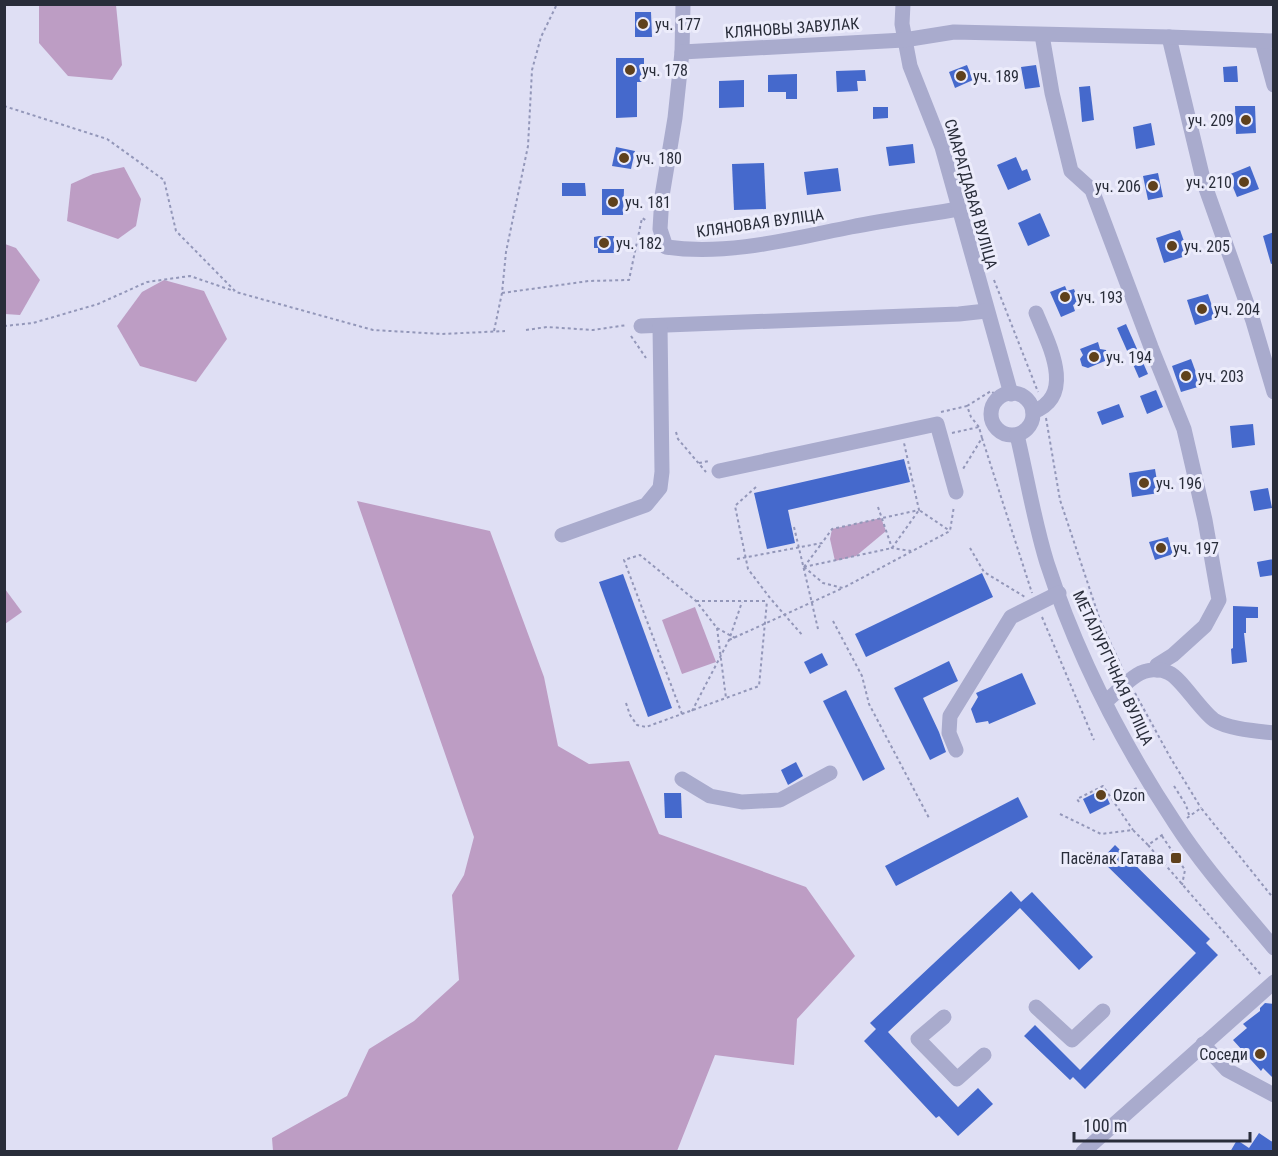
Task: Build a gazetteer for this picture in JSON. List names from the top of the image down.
{
  "streets": {
    "street": [
      "КЛЯНОВЫ ЗАВУЛАК",
      "СМАРАГДАВАЯ ВУЛІЦА",
      "КЛЯНОВАЯ ВУЛІЦА",
      "МЕТАЛУРГІЧНАЯ ВУЛІЦА"
    ]
  },
  "crossings": [
    ["КЛЯНОВЫ ЗАВУЛАК", "СМАРАГДАВАЯ ВУЛІЦА"],
    ["СМАРАГДАВАЯ ВУЛІЦА", "КЛЯНОВАЯ ВУЛІЦА"],
    ["СМАРАГДАВАЯ ВУЛІЦА", "МЕТАЛУРГІЧНАЯ ВУЛІЦА"]
  ],
  "places": {
    "other": [
      "уч. 177",
      "уч. 178",
      "уч. 189",
      "уч. 209",
      "уч. 180",
      "уч. 210",
      "уч. 206",
      "уч. 181",
      "уч. 182",
      "уч. 205",
      "уч. 193",
      "уч. 204",
      "уч. 194",
      "уч. 203",
      "уч. 196",
      "уч. 197",
      "Ozon",
      "Соседи"
    ],
    "transit": ["Пасёлак Гатава"]
  },
  "scale_bar": "100 m"
}
